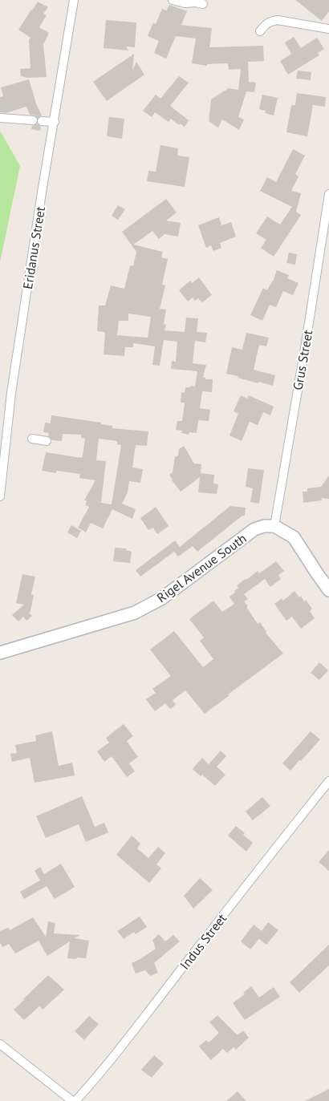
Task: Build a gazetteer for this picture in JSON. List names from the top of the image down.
{
  "streets": {
    "main road": ["Rigel Avenue South"],
    "street": ["Eridanus Street", "Grus Street", "Indus Street"]
  },
  "crossings": [
    ["Grus Street", "Rigel Avenue South"]
  ]
}
